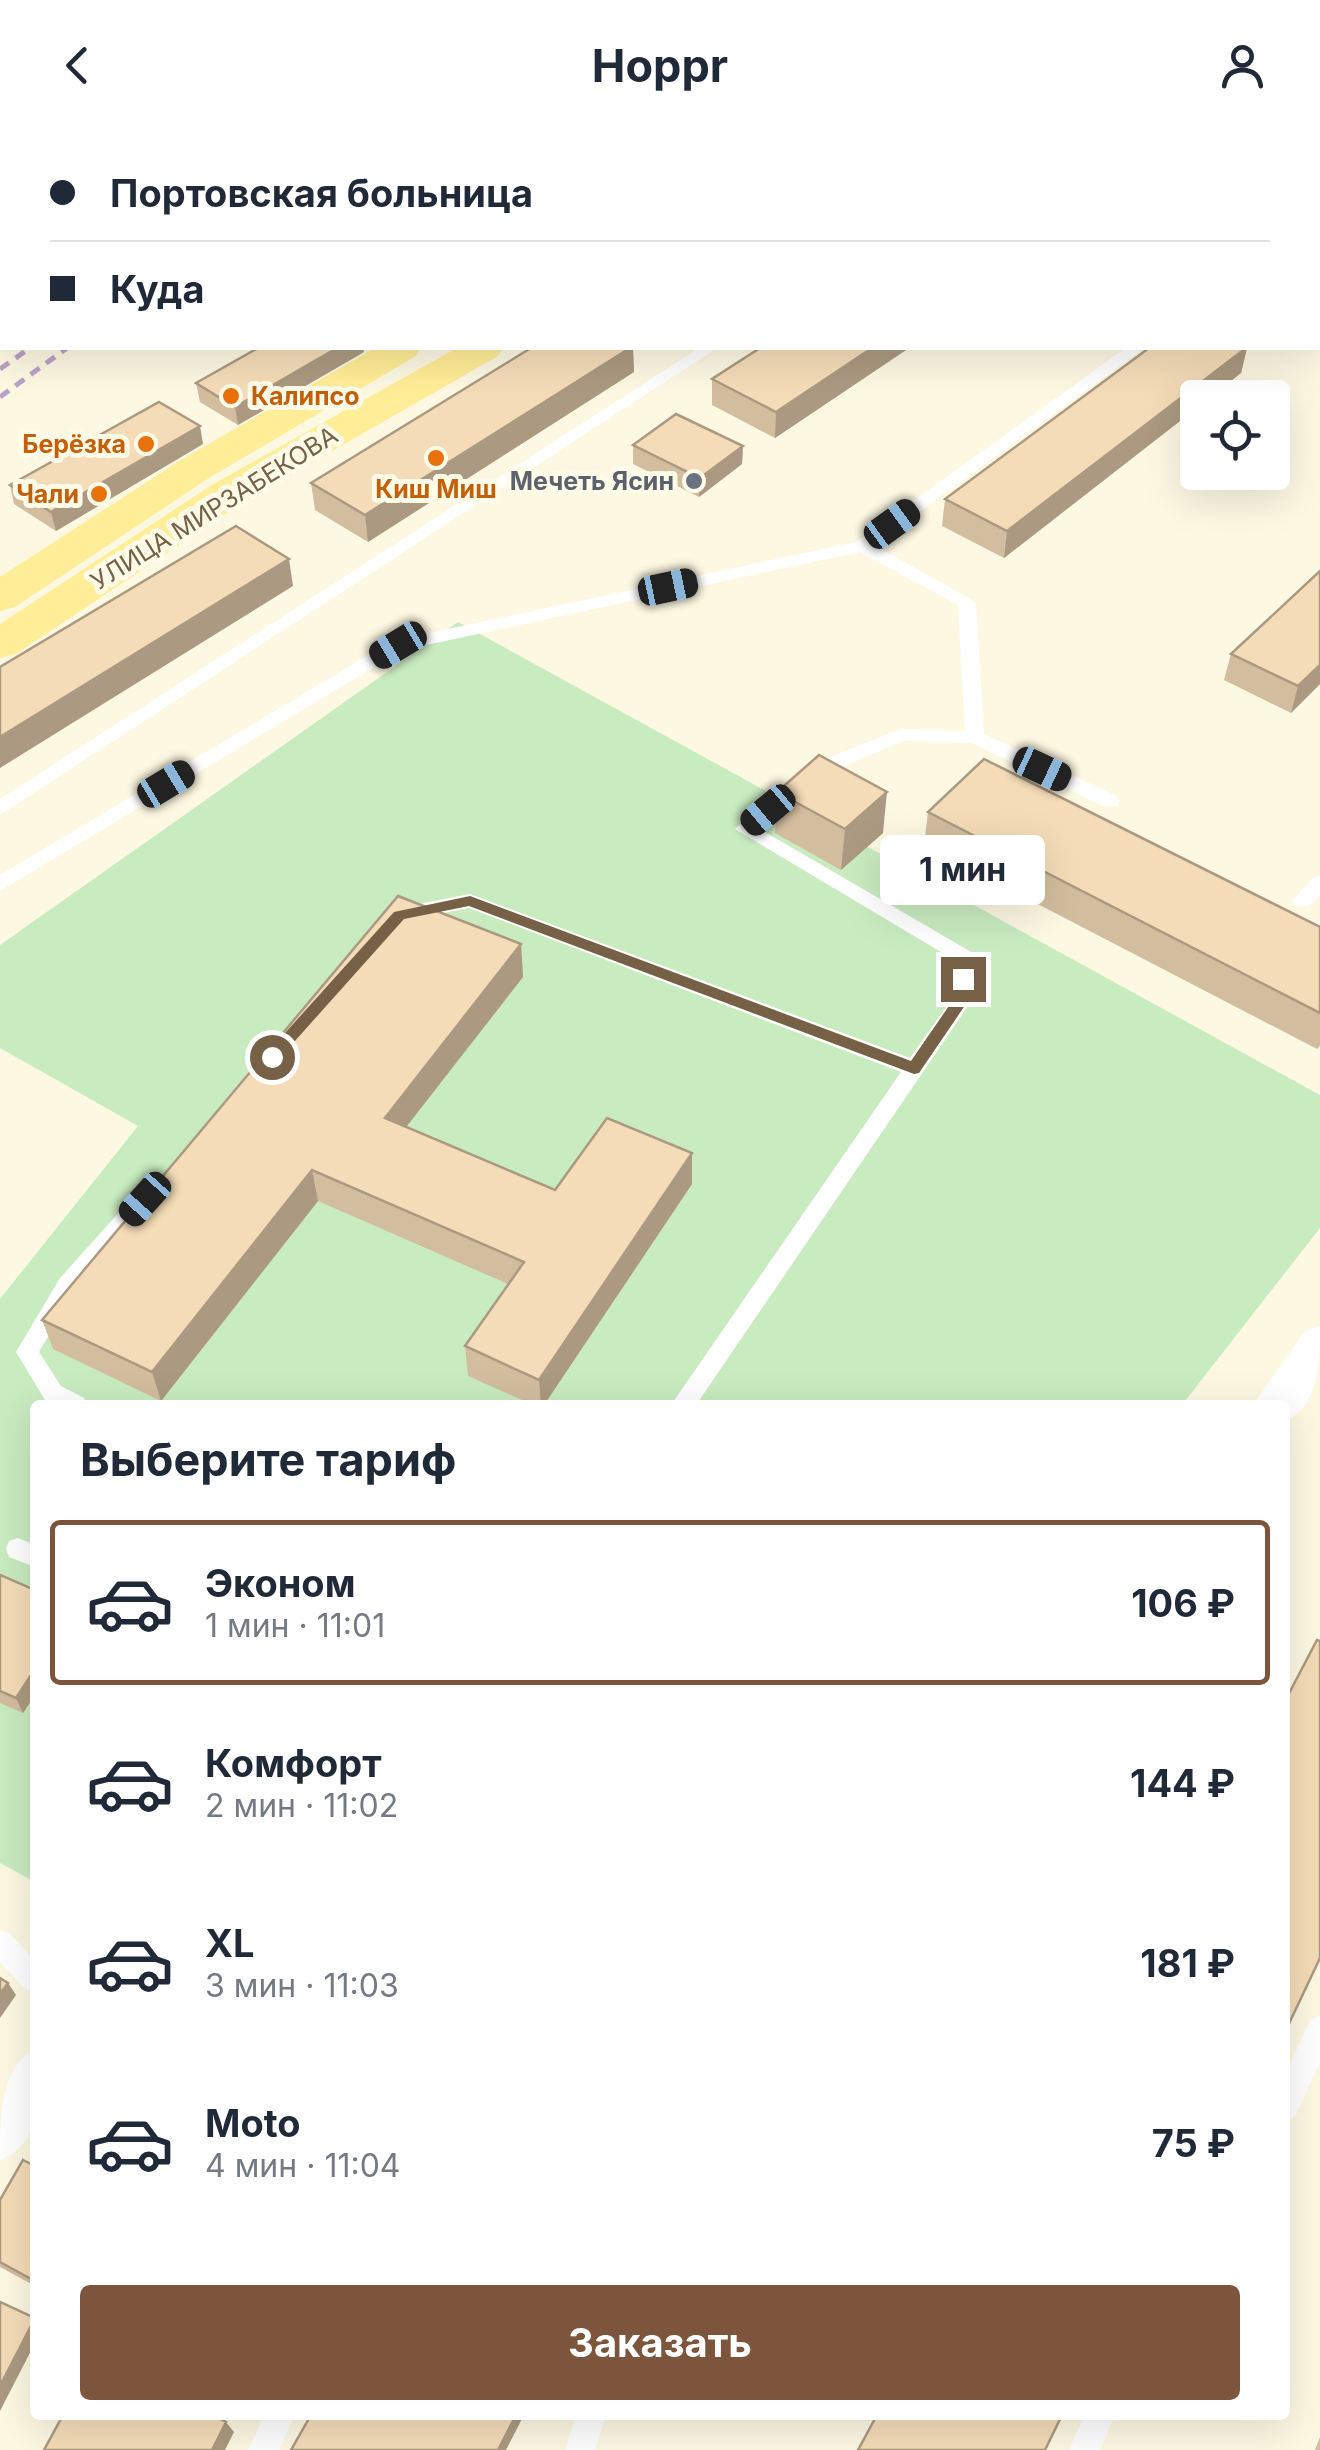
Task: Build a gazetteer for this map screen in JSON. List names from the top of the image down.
{
  "streets": {
    "main road": ["УЛИЦА МИРЗАБЕКОВА"]
  },
  "places": [
    "Калипсо",
    "Берёзка",
    "Киш Миш",
    "Мечеть Ясин",
    "Чали"
  ],
  "page": {
    "header": "Hoppr",
    "banner": ["Портовская больница", "Куда"],
    "bubble": "1 мин",
    "heading": "Выберите тариф",
    "list": [
      {
        "name": "Эконом",
        "note": "1 мин · 11:01",
        "value": "106 ₽"
      },
      {
        "name": "Комфорт",
        "note": "2 мин · 11:02",
        "value": "144 ₽"
      },
      {
        "name": "XL",
        "note": "3 мин · 11:03",
        "value": "181 ₽"
      },
      {
        "name": "Moto",
        "note": "4 мин · 11:04",
        "value": "75 ₽"
      }
    ],
    "buttons": "Заказать"
  }
}
